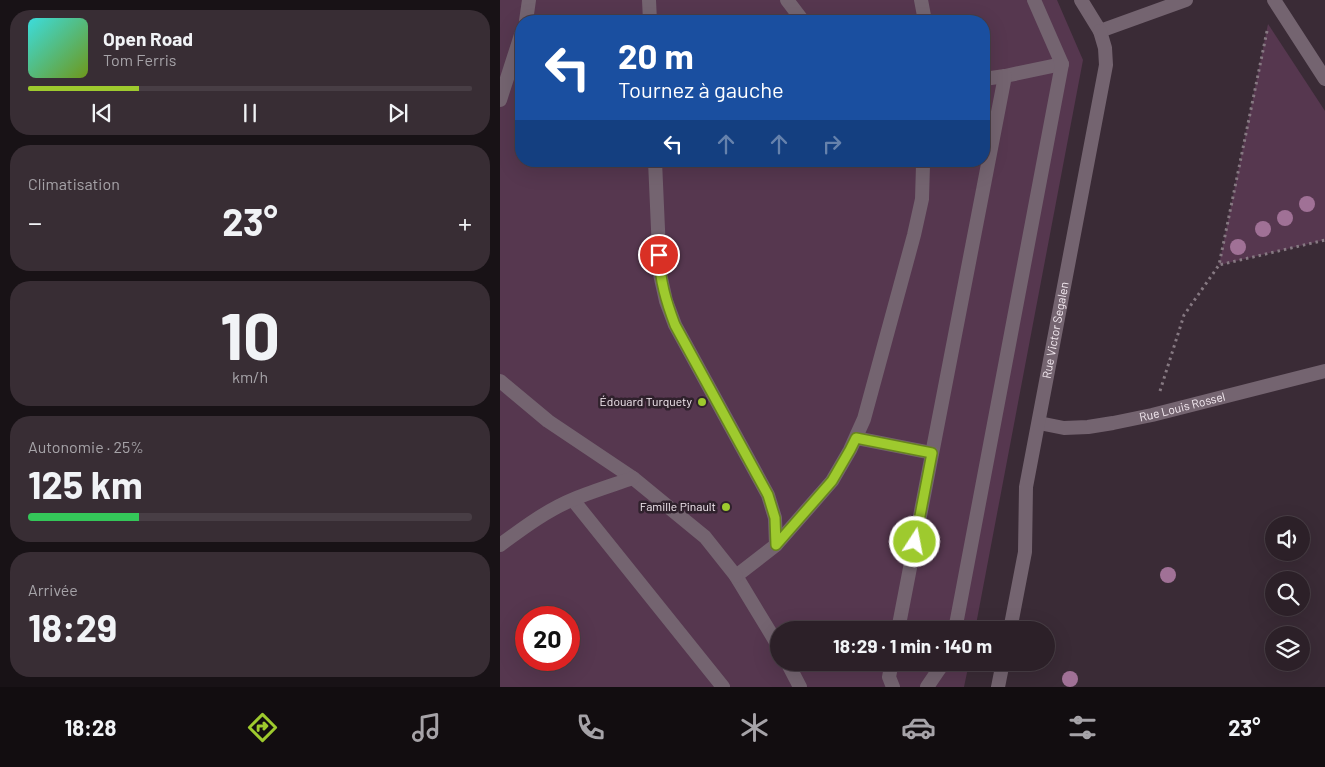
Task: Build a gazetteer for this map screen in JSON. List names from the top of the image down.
{
  "streets": {
    "street": ["Rue Victor Segalen", "Rue Louis Rossel"]
  },
  "crossings": [
    ["Rue Victor Segalen", "Rue Louis Rossel"]
  ],
  "places": ["Édouard Turquety", "Famille Pinault"],
  "page": {
    "turn": ["20 m", "Tournez à gauche"],
    "song": ["Open Road", "Tom Ferris"],
    "tile": [
      "Climatisation",
      ["10", "km/h"],
      ["Autonomie · 25%", "125 km"],
      ["Arrivée", "18:29"]
    ],
    "heat": ["−", "23°", "+"],
    "limit": "20",
    "trip": "18:29 · 1 min · 140 m",
    "tabs": ["18:28", "23°"]
  }
}
